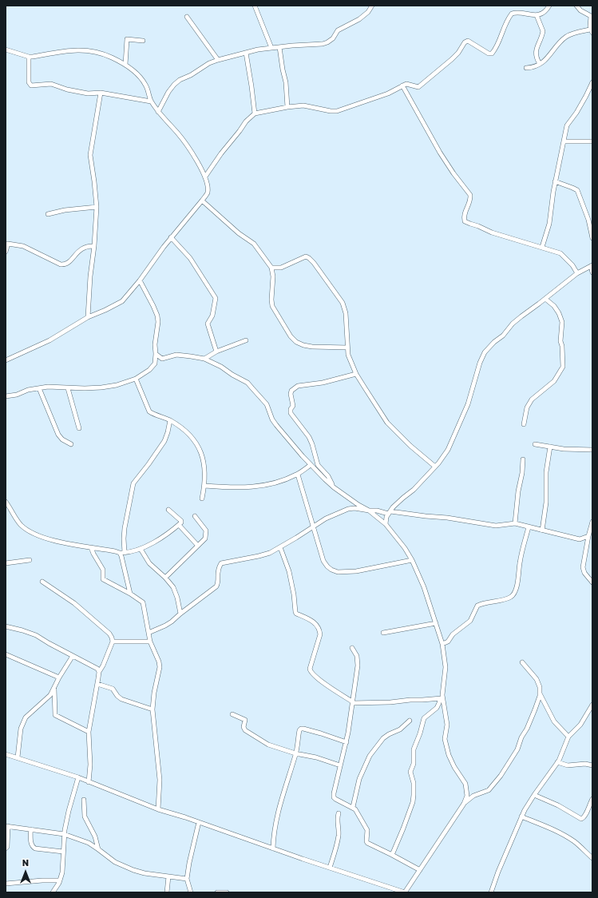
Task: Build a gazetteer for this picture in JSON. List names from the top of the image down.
{
  "north": "top"
}
